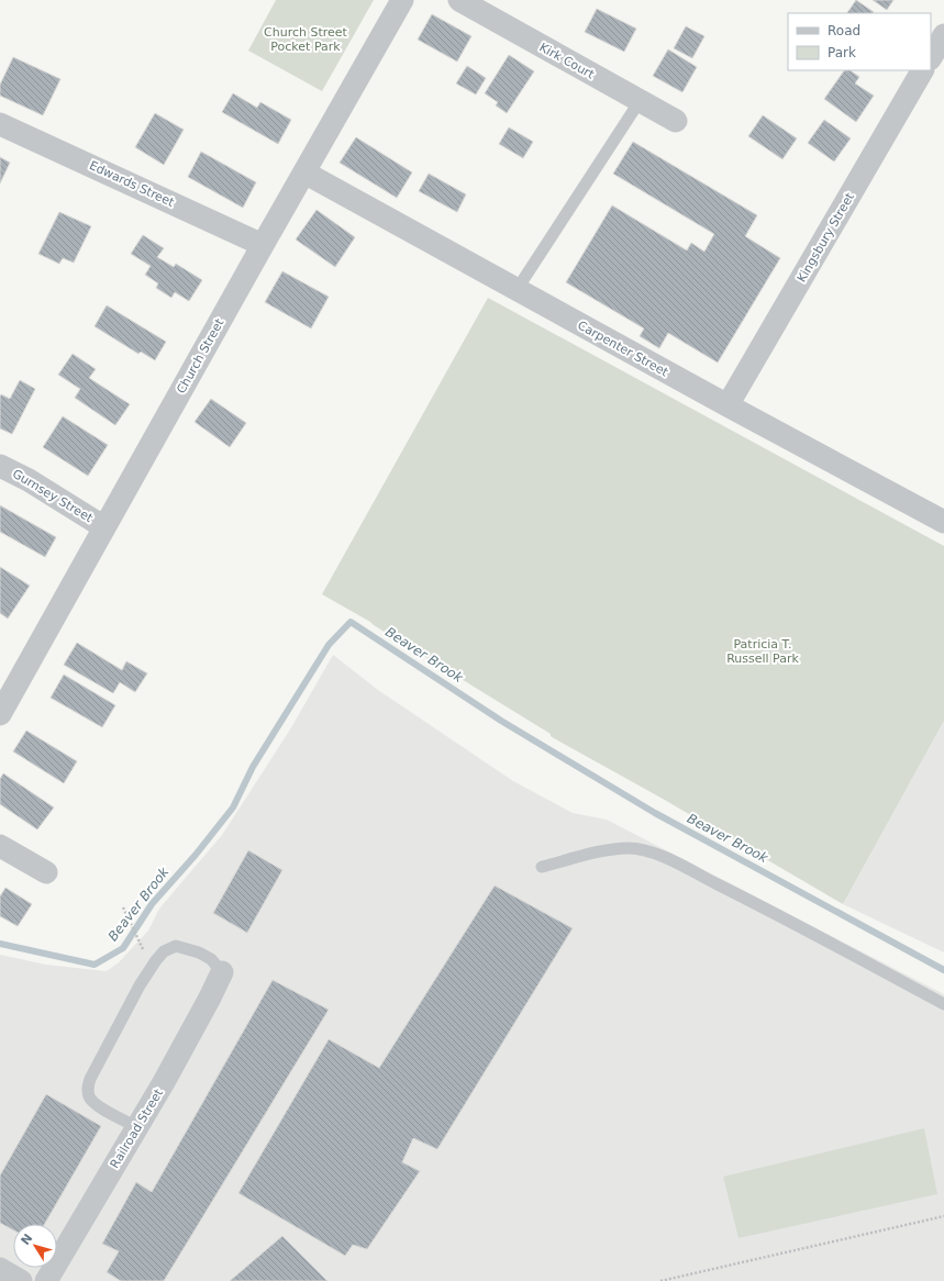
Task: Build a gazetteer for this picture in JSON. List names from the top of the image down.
{
  "streets": {
    "street": [
      "Kirk Court",
      "Edwards Street",
      "Kingsbury Street",
      "Carpenter Street",
      "Church Street",
      "Gurnsey Street",
      "Railroad Street"
    ]
  },
  "crossings": [
    ["Edwards Street", "Church Street"],
    ["Kingsbury Street", "Carpenter Street"],
    ["Carpenter Street", "Church Street"],
    ["Church Street", "Gurnsey Street"]
  ],
  "water": ["Beaver Brook"],
  "parks": ["Church Street Pocket Park", "Patricia T. Russell Park"],
  "legend": ["Road", "Park"],
  "north": "top left"
}
